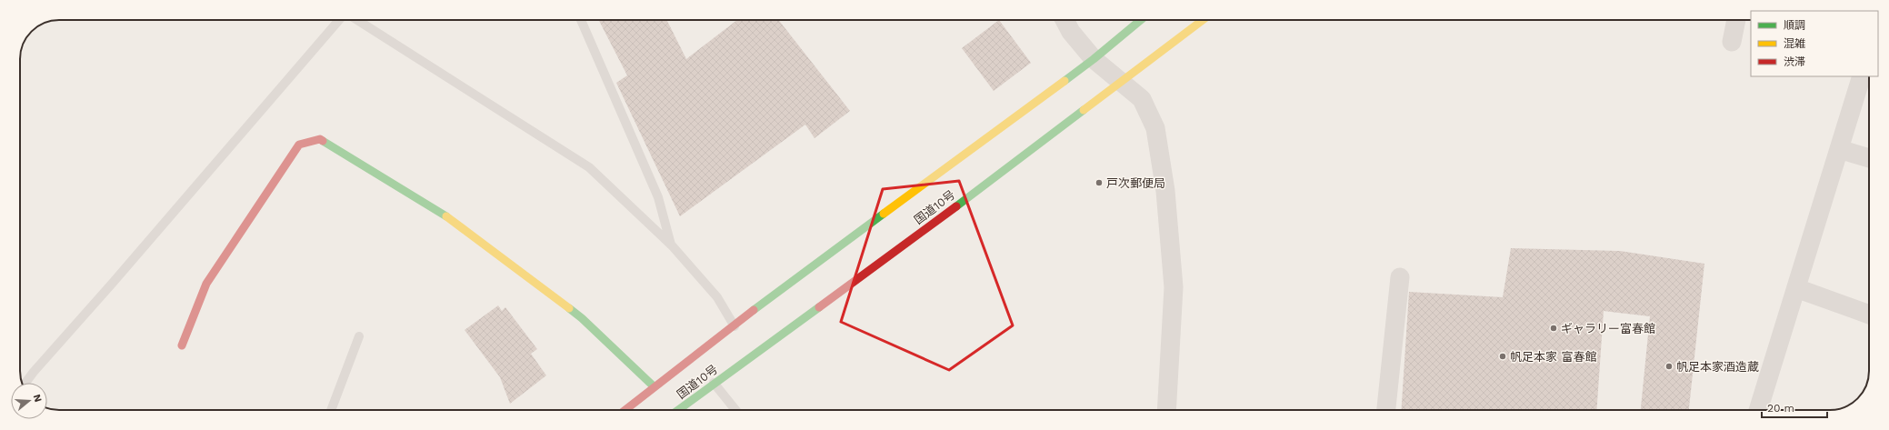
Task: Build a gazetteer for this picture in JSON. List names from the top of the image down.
{
  "streets": {
    "main road": ["国道10号"]
  },
  "places": [
    "戸次郵便局",
    "ギャラリー富春館",
    "帆足本家 富春館",
    "帆足本家酒造蔵"
  ],
  "legend": ["順調", "混雑", "渋滞"],
  "scale_bar": "20 m",
  "north": "right"
}
